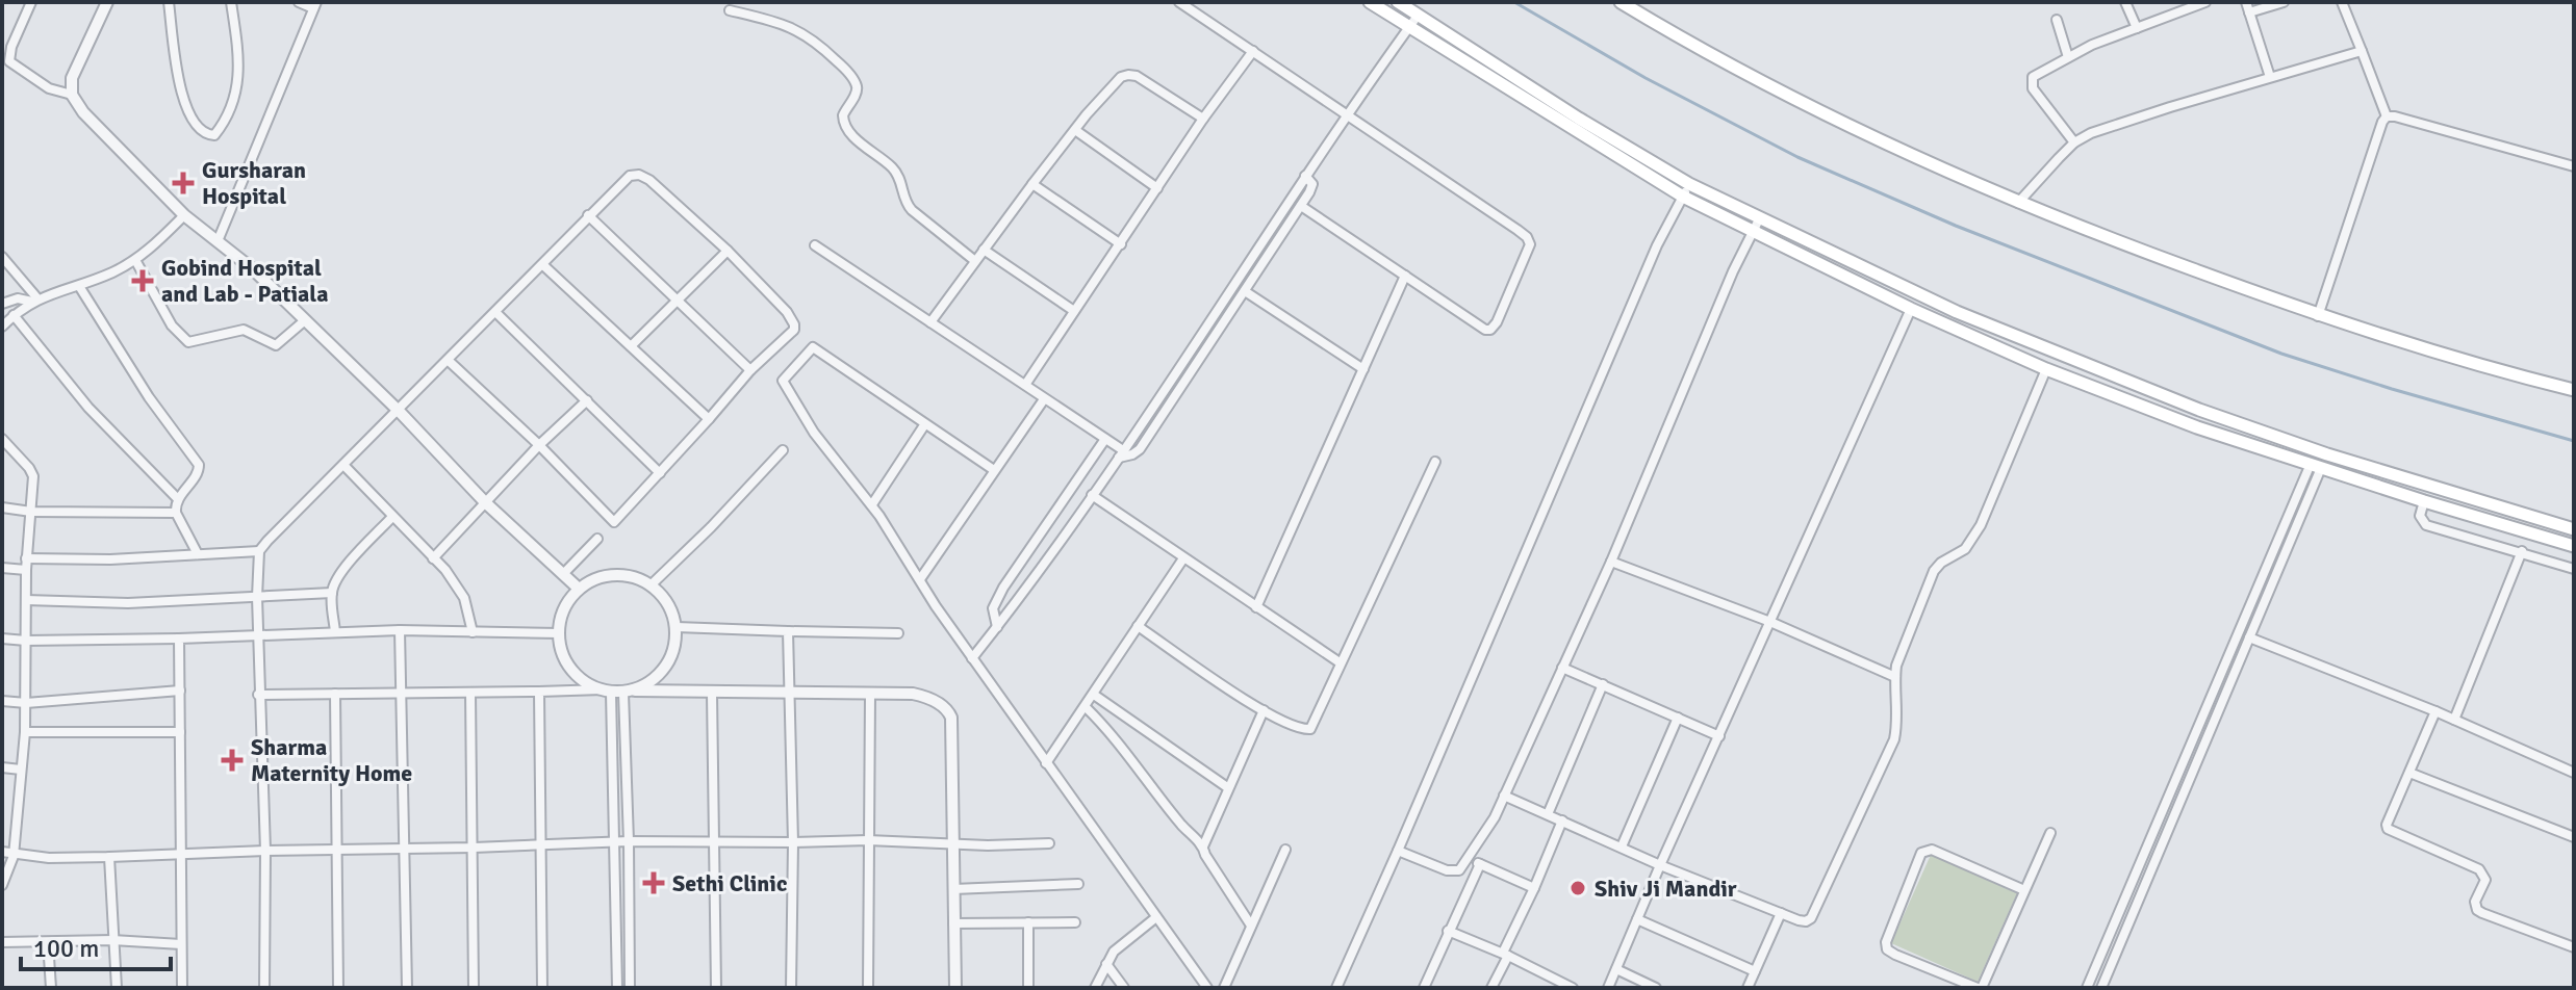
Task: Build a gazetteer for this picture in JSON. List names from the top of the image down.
{
  "places": {
    "health": [
      "Gursharan Hospital",
      "Gobind Hospital and Lab - Patiala",
      "Sharma Maternity Home",
      "Sethi Clinic"
    ],
    "other": ["Shiv Ji Mandir"]
  },
  "scale_bar": "100 m"
}
